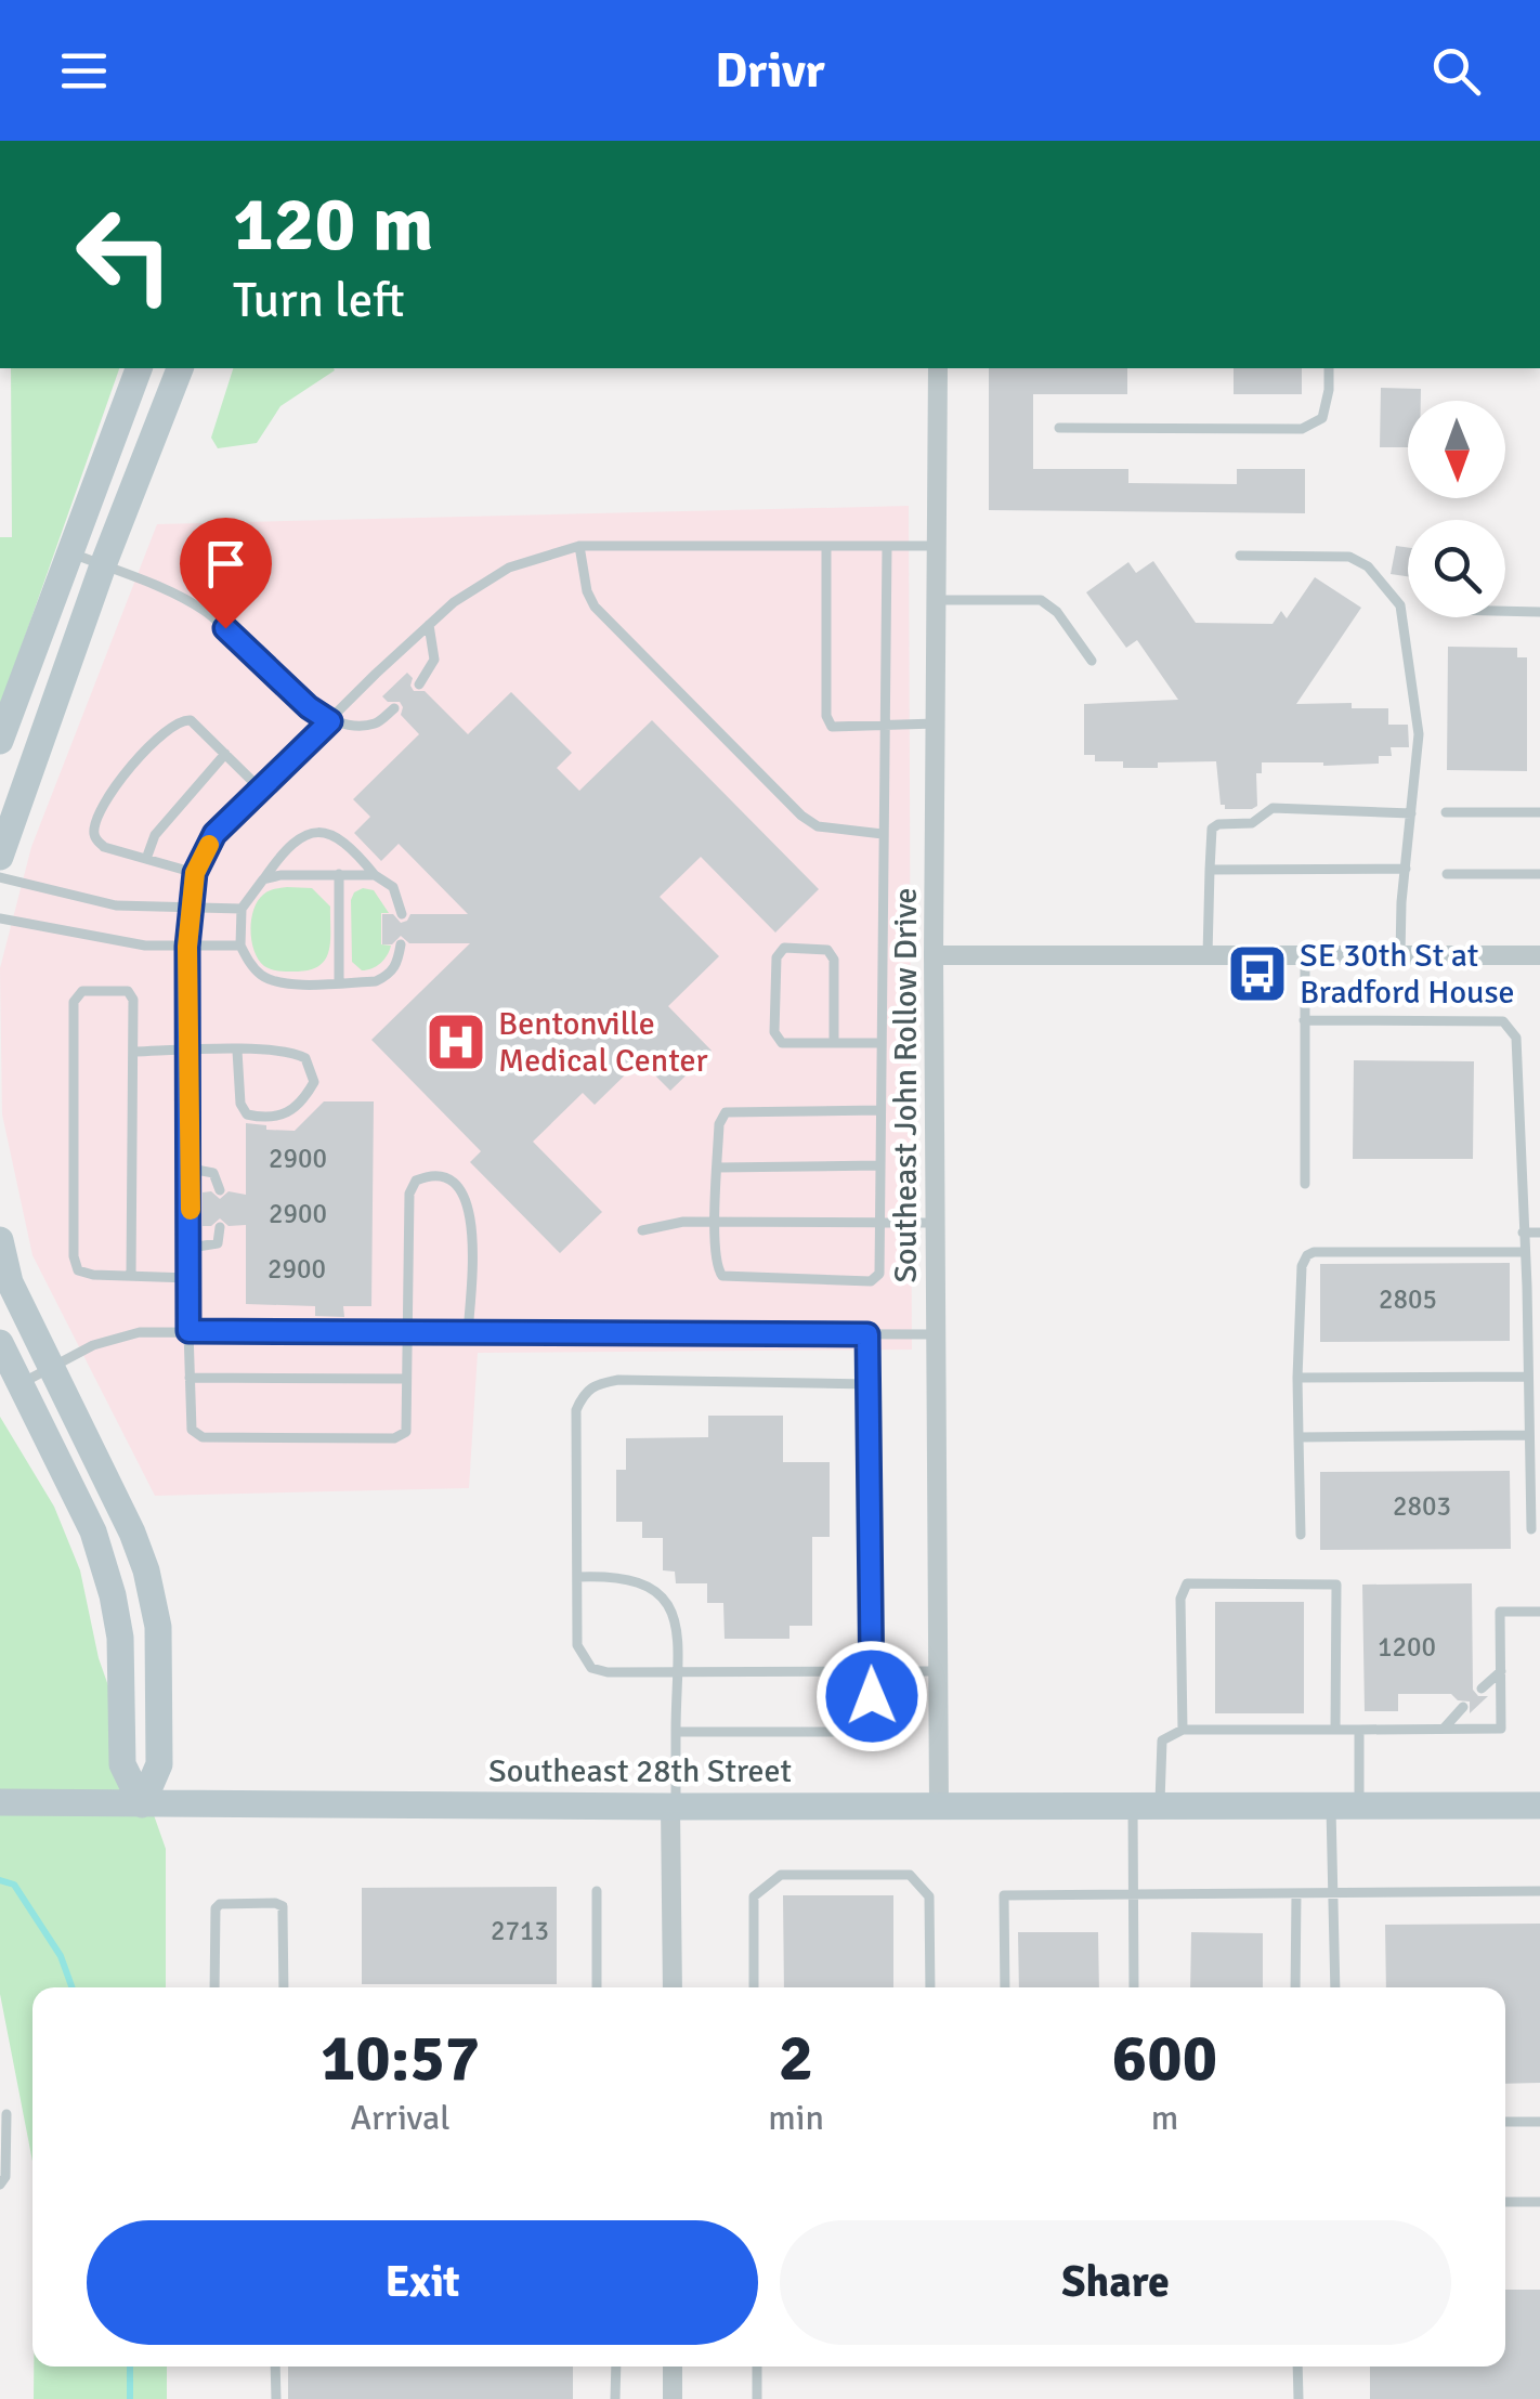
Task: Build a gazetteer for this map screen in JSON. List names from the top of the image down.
{
  "streets": {
    "main road": ["Southeast 28th Street"],
    "street": ["Southeast John Rollow Drive"]
  },
  "crossings": [
    ["Southeast John Rollow Drive", "Southeast 28th Street"]
  ],
  "places": {
    "bus stop": ["SE 30th St at Bradford House"],
    "hospital": ["Bentonville Medical Center"]
  },
  "house_numbers": [
    "2900",
    "2900",
    "2900",
    "2805",
    "2803",
    "1200",
    "2713"
  ],
  "north": "bottom",
  "page": {
    "header": "Drivr",
    "turn": ["120 m", "Turn left"],
    "eta": [
      "10:57",
      "Arrival",
      "2",
      "min",
      "600",
      "m"
    ],
    "buttons": ["Exit", "Share"]
  }
}
